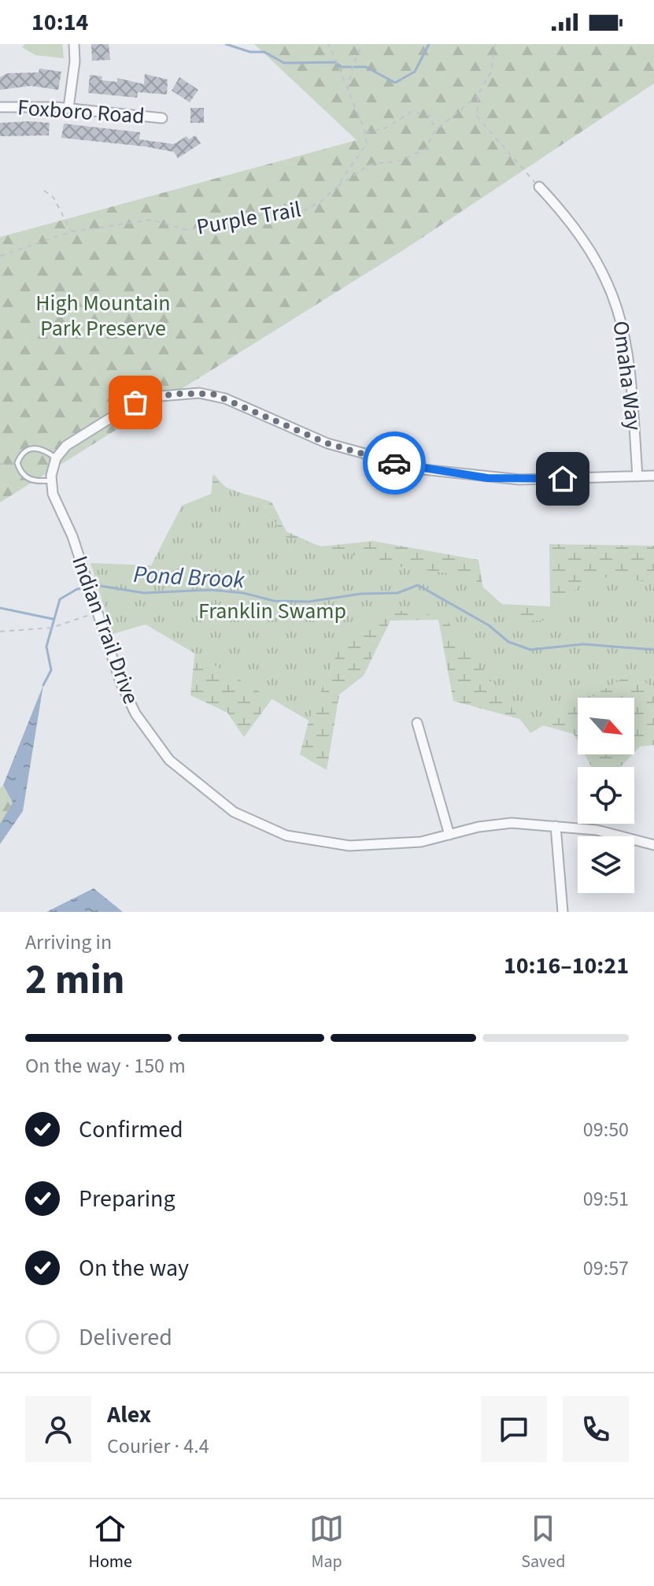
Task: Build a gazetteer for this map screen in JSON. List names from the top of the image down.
{
  "streets": {
    "street": ["Foxboro Road", "Omaha Way", "Indian Trail Drive"],
    "path": ["Purple Trail"]
  },
  "water": ["Pond Brook"],
  "parks": ["High Mountain Park Preserve", "Franklin Swamp"],
  "north": "bottom right",
  "page": {
    "status": "10:14",
    "heading": ["2 min", "Arriving in", "10:16–10:21"],
    "panel": ["Alex", "Courier · 4.4"],
    "bar": "On the way · 150 m",
    "list": [
      ["Confirmed", "09:50"],
      ["Preparing", "09:51"],
      ["On the way", "09:57"],
      "Delivered"
    ],
    "tabs": ["Home", "Map", "Saved"]
  }
}
